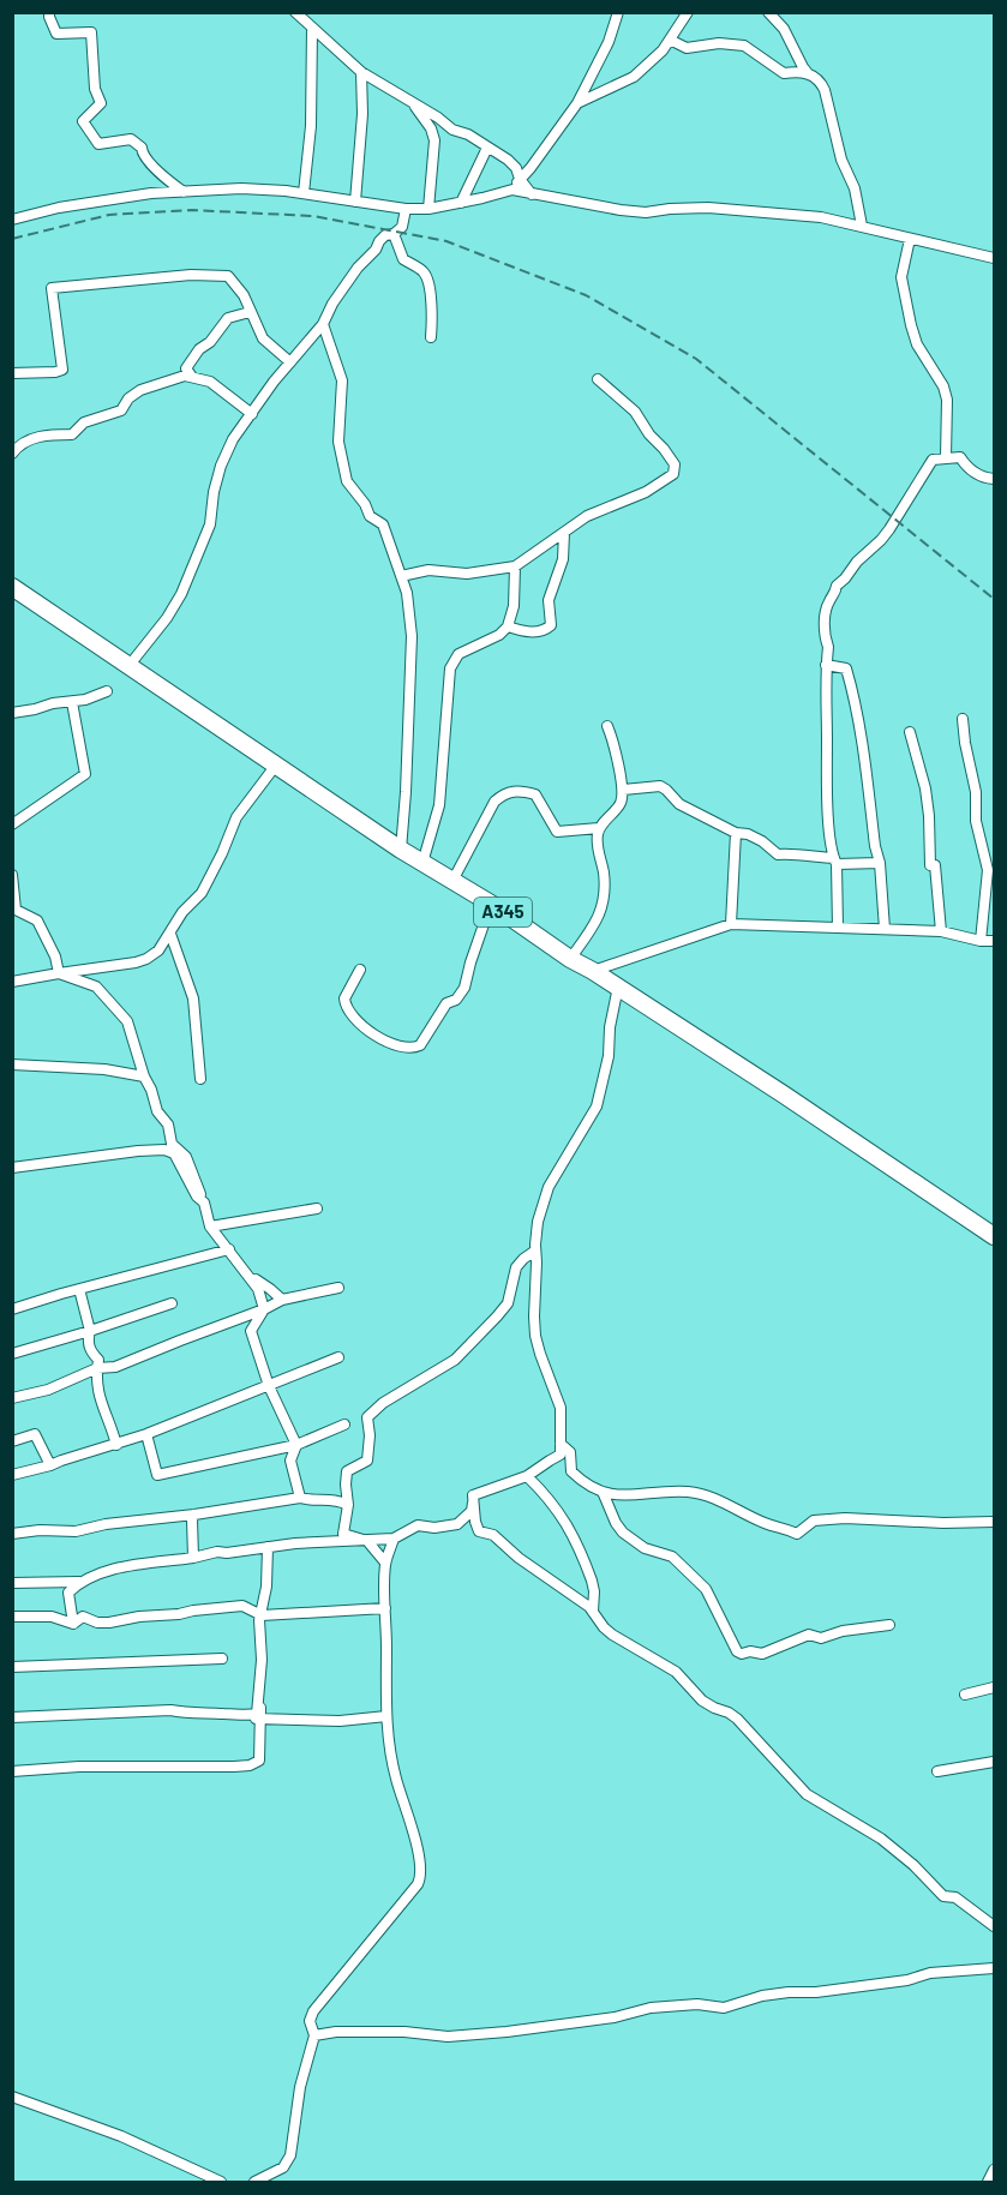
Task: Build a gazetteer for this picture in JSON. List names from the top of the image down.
{
  "streets": {
    "highway": ["A345"]
  }
}
